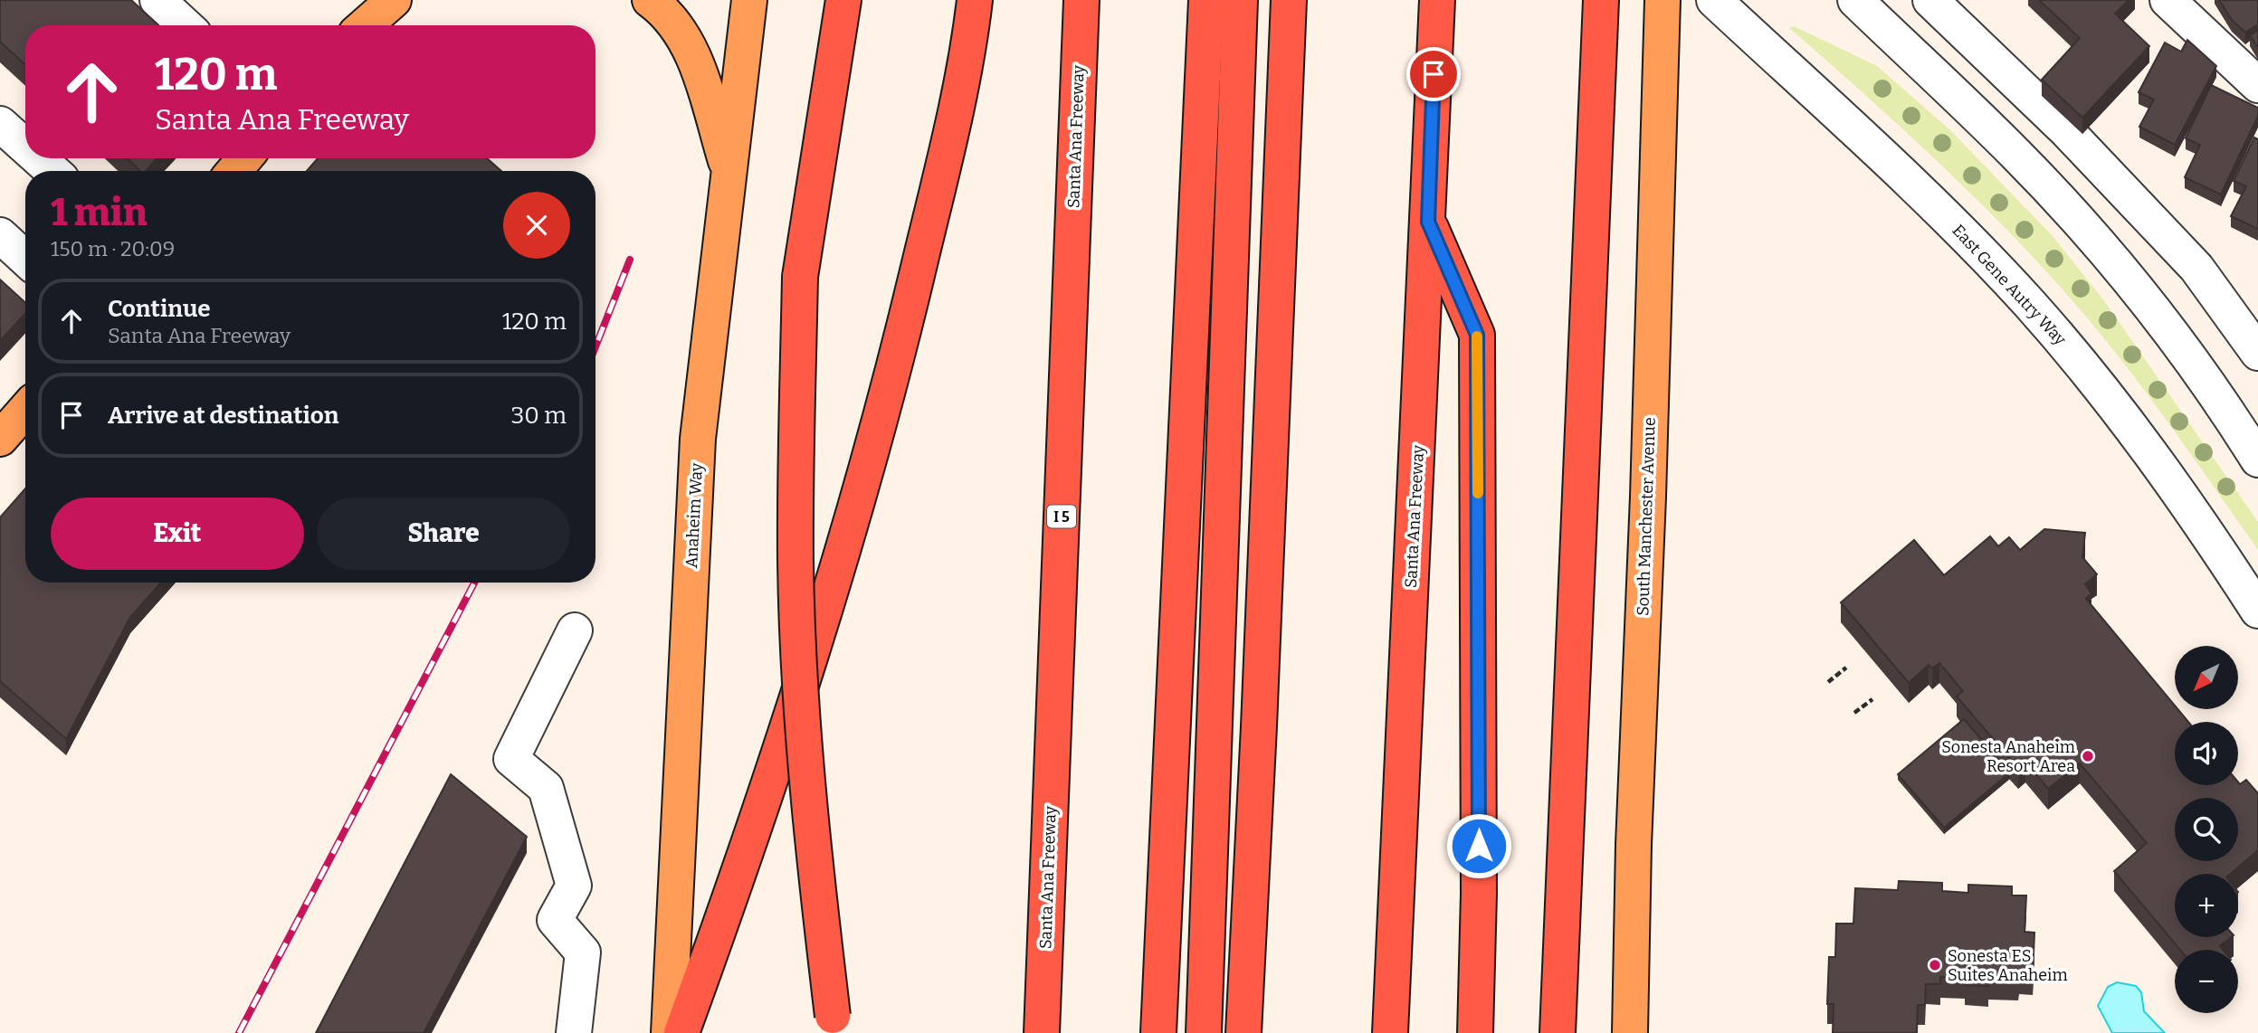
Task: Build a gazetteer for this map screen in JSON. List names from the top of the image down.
{
  "streets": {
    "highway": ["Santa Ana Freeway", "I 5"],
    "main road": ["Anaheim Way", "South Manchester Avenue"],
    "street": ["East Gene Autry Way"]
  },
  "places": ["Sonesta Anaheim Resort Area", "Sonesta ES Suites Anaheim"],
  "north": "bottom left",
  "page": {
    "turn": ["120 m", "Santa Ana Freeway"],
    "heading": ["1 min", "150 m · 20:09"],
    "list": [
      {
        "name": "Continue",
        "note": "Santa Ana Freeway",
        "value": "120 m"
      },
      {
        "name": "Arrive at destination",
        "value": "30 m"
      }
    ],
    "buttons": ["Exit", "Share"],
    "map_buttons": ["+", "−"]
  }
}
